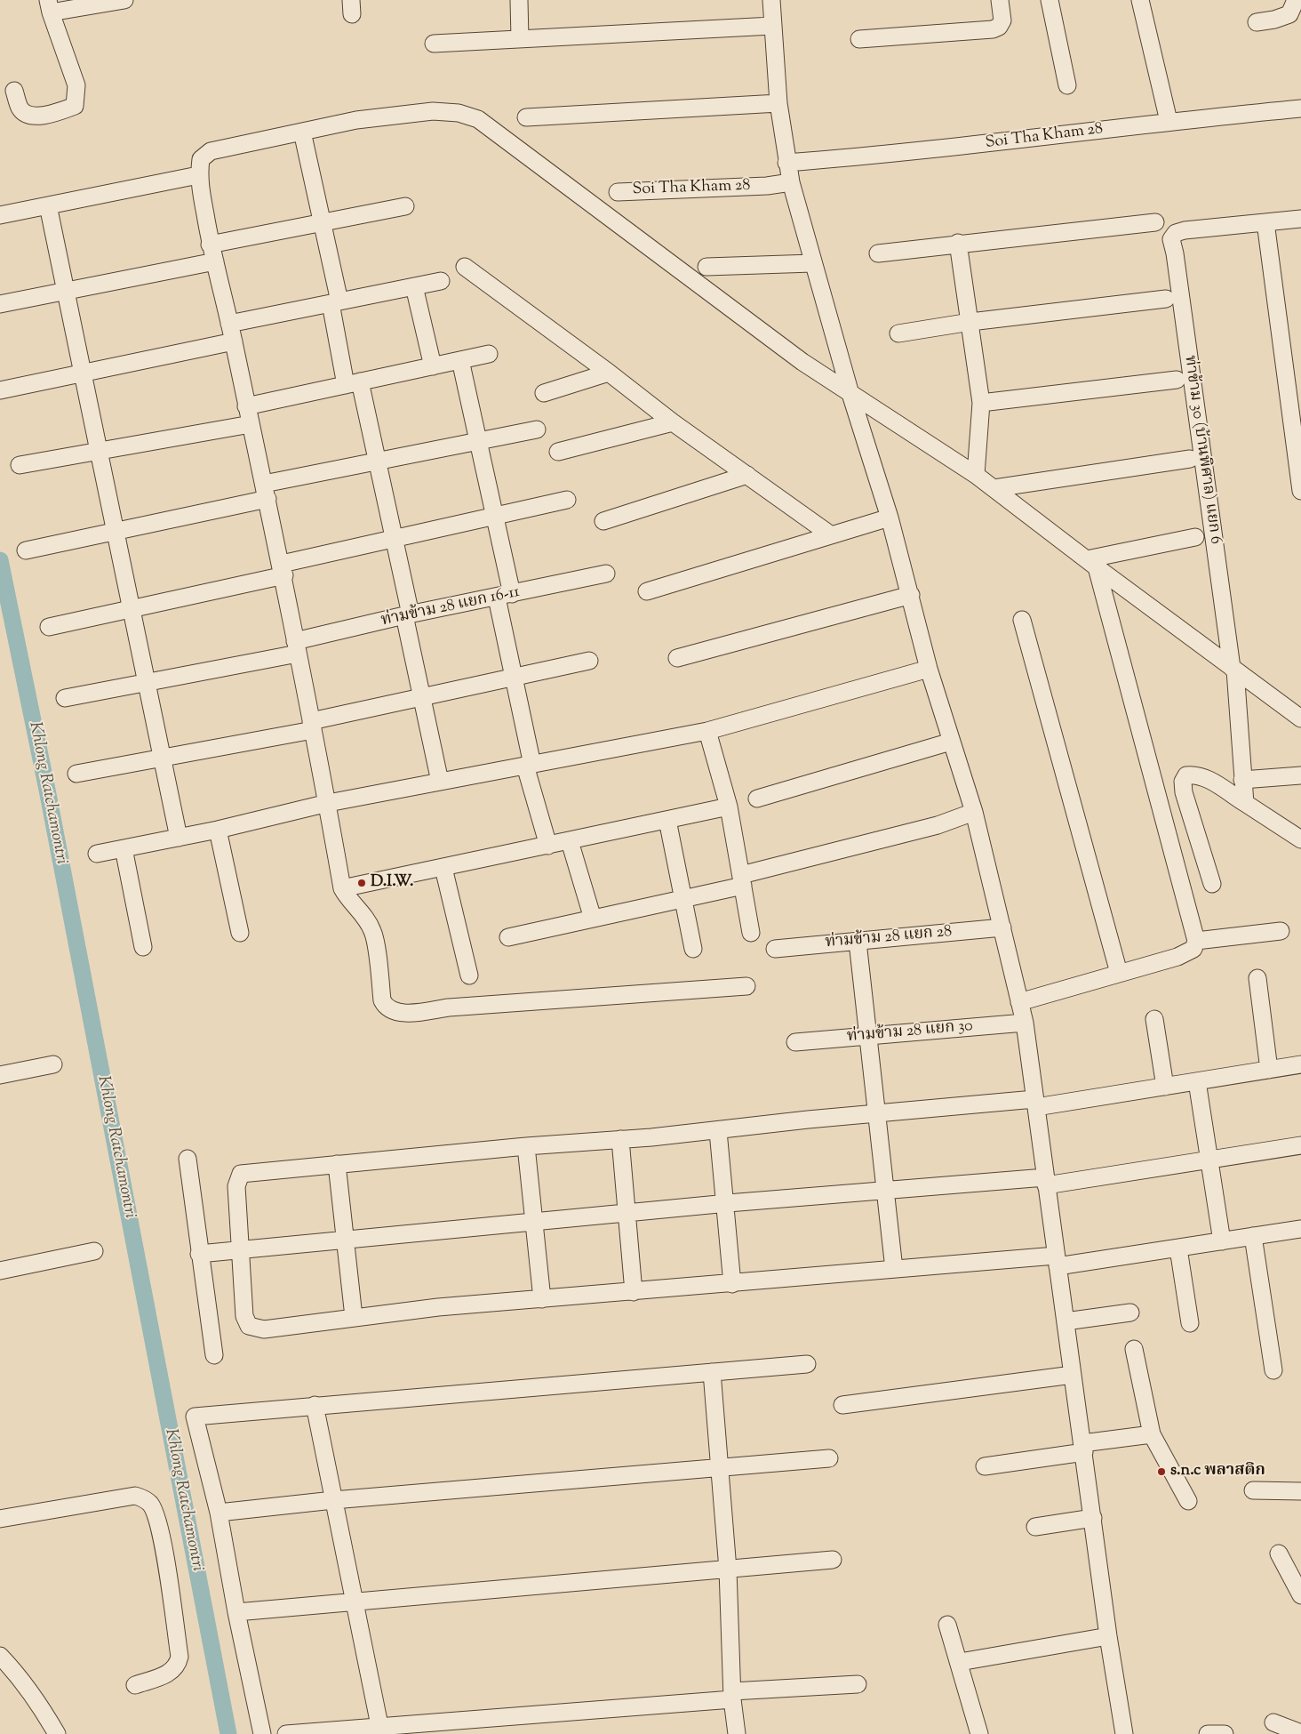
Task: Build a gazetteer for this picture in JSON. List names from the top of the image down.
{
  "streets": {
    "street": [
      "Soi Tha Kham 28",
      "ท่าข้าม 30 (บ้านพิศาล) แยก 6",
      "ท่ามข้าม 28 แยก 16-11",
      "ท่ามข้าม 28 แยก 28",
      "ท่ามข้าม 28 แยก 30"
    ]
  },
  "water": ["Khlong Ratchamontri"],
  "places": ["D.I.W.", "s.n.c พลาสติก"]
}
